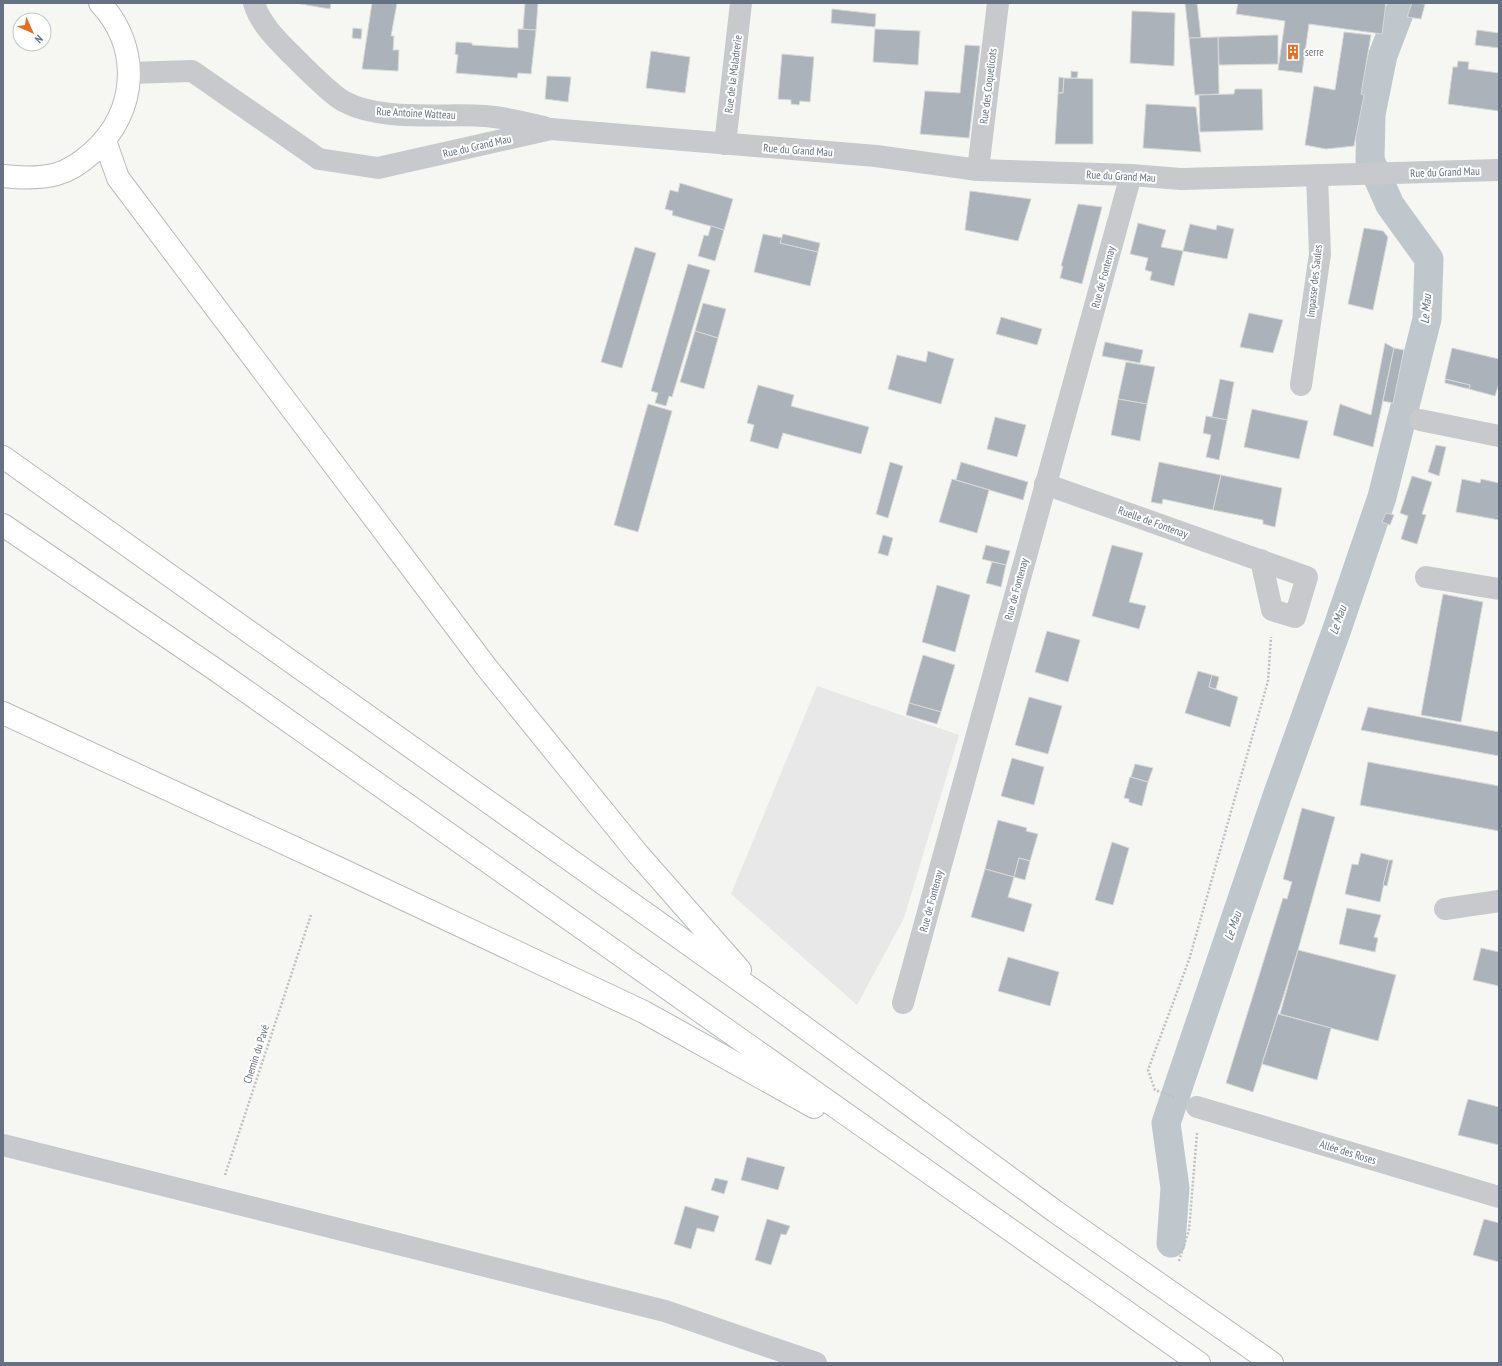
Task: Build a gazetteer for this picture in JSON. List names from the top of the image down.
{
  "streets": {
    "street": [
      "Rue de la Maladrerie",
      "Rue des Coquelicots",
      "Rue Antoine Watteau",
      "Rue du Grand Mau",
      "Rue de Fontenay",
      "Impasse des Saules",
      "Ruelle de Fontenay",
      "Allée des Roses"
    ],
    "path": ["Chemin du Pavé"]
  },
  "crossings": [
    ["Rue de la Maladrerie", "Rue du Grand Mau"],
    ["Rue des Coquelicots", "Rue du Grand Mau"],
    ["Rue Antoine Watteau", "Rue du Grand Mau"],
    ["Rue du Grand Mau", "Rue de Fontenay"],
    ["Rue du Grand Mau", "Impasse des Saules"],
    ["Rue de Fontenay", "Ruelle de Fontenay"]
  ],
  "water": ["Le Mau"],
  "places": {
    "building": ["serre"]
  },
  "north": "bottom right"
}
